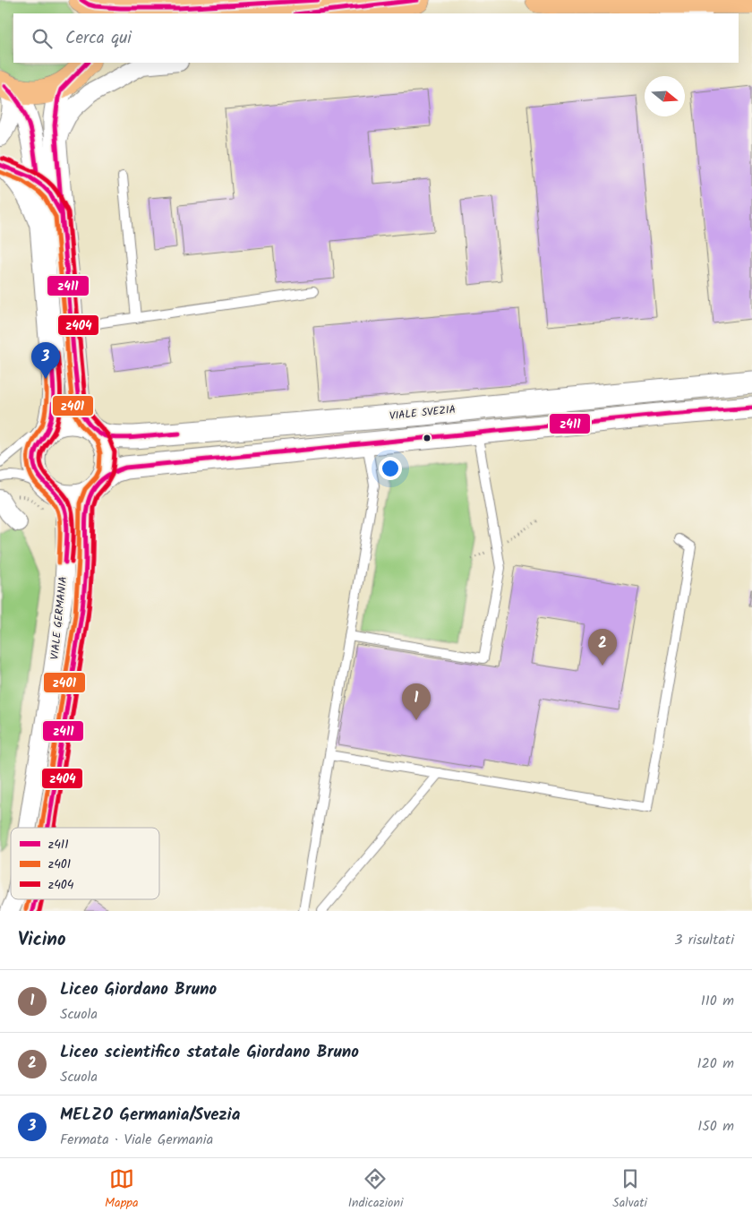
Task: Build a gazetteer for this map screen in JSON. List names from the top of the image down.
{
  "streets": {
    "street": ["VIALE SVEZIA", "VIALE GERMANIA"]
  },
  "crossings": [
    ["VIALE SVEZIA", "VIALE GERMANIA"]
  ],
  "lines": ["transit line z411", "transit line z404", "transit line z401"],
  "legend": ["z411", "z401", "z404"],
  "north": "right",
  "page": {
    "search": "Cerca qui",
    "pins": ["3", "2", "1"],
    "heading": ["Vicino", "3 risultati"],
    "list": [
      {
        "mark": "1",
        "name": "Liceo Giordano Bruno",
        "note": "Scuola",
        "value": "110 m"
      },
      {
        "mark": "2",
        "name": "Liceo scientifico statale Giordano Bruno",
        "note": "Scuola",
        "value": "120 m"
      },
      {
        "mark": "3",
        "name": "MELZO Germania/Svezia",
        "note": "Fermata · Viale Germania",
        "value": "150 m"
      }
    ],
    "nav": ["Mappa", "Indicazioni", "Salvati"]
  }
}
